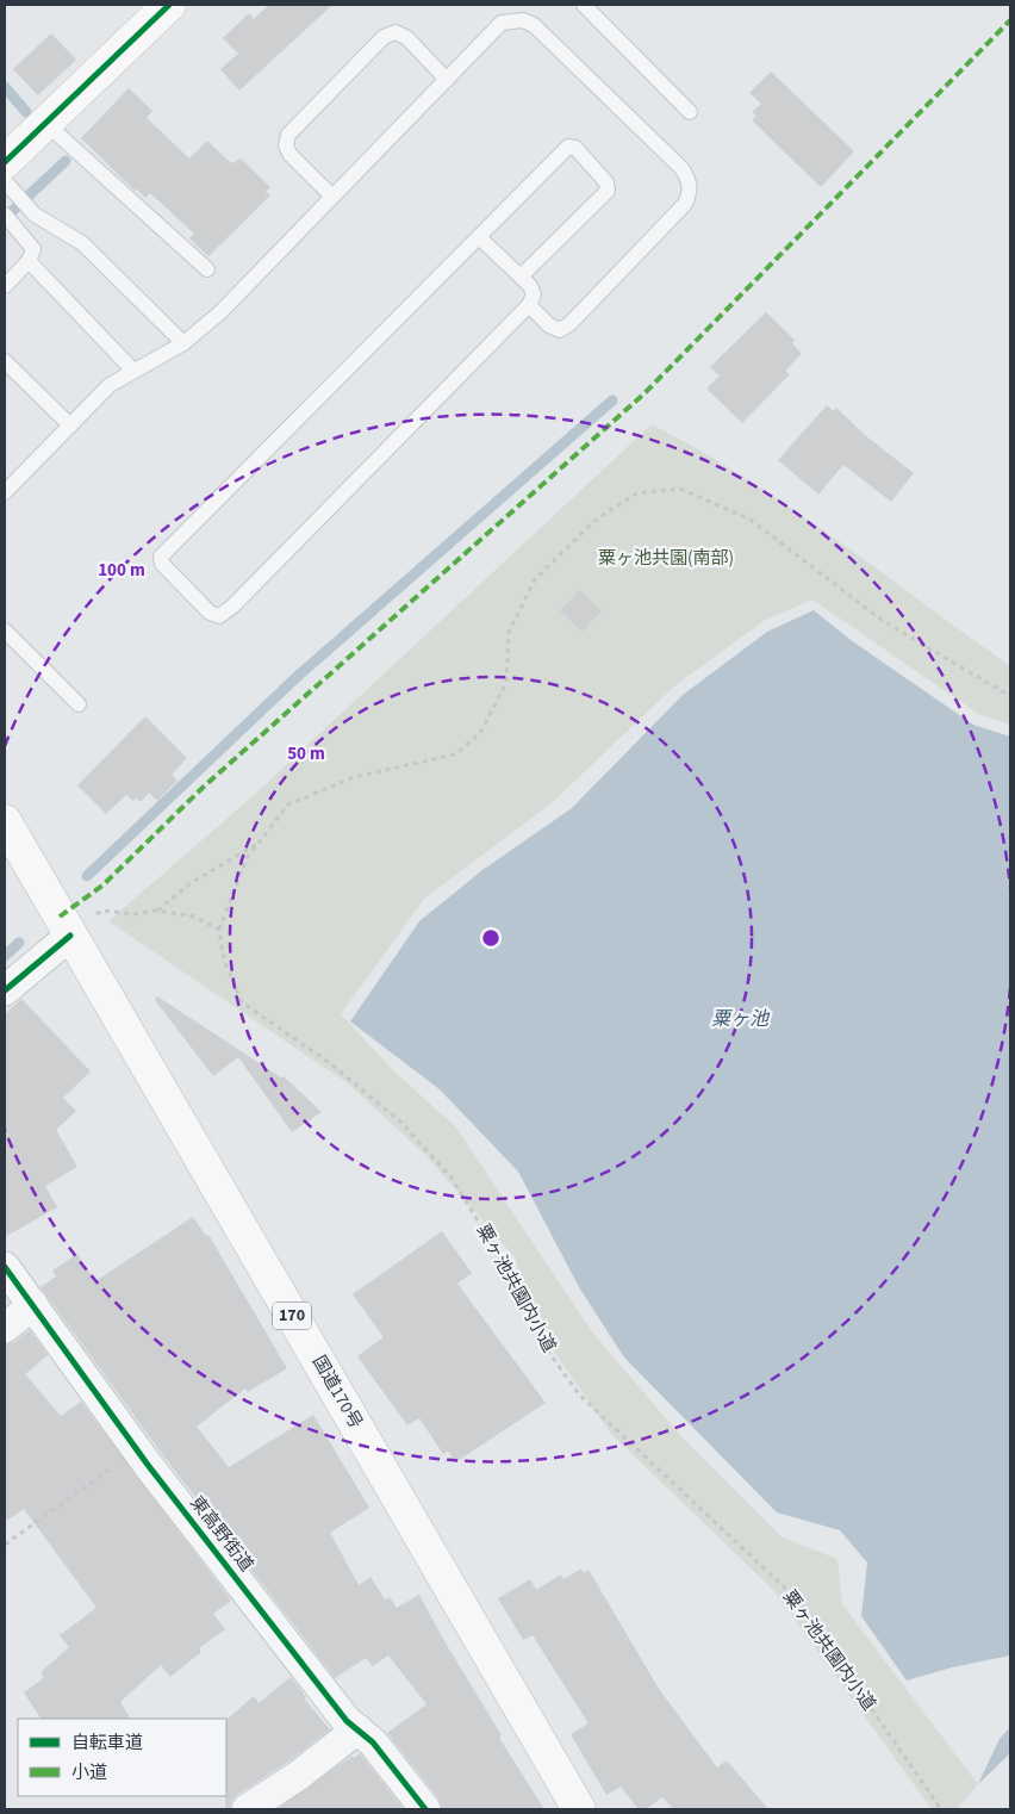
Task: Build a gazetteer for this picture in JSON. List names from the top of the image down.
{
  "streets": {
    "main road": ["170", "国道170号"],
    "street": ["東高野街道"],
    "path": ["粟ヶ池共園内小道"]
  },
  "water": ["粟ヶ池"],
  "parks": ["粟ヶ池共園(南部)"],
  "legend": ["自転車道", "小道"],
  "rings": ["100 m", "50 m"]
}
